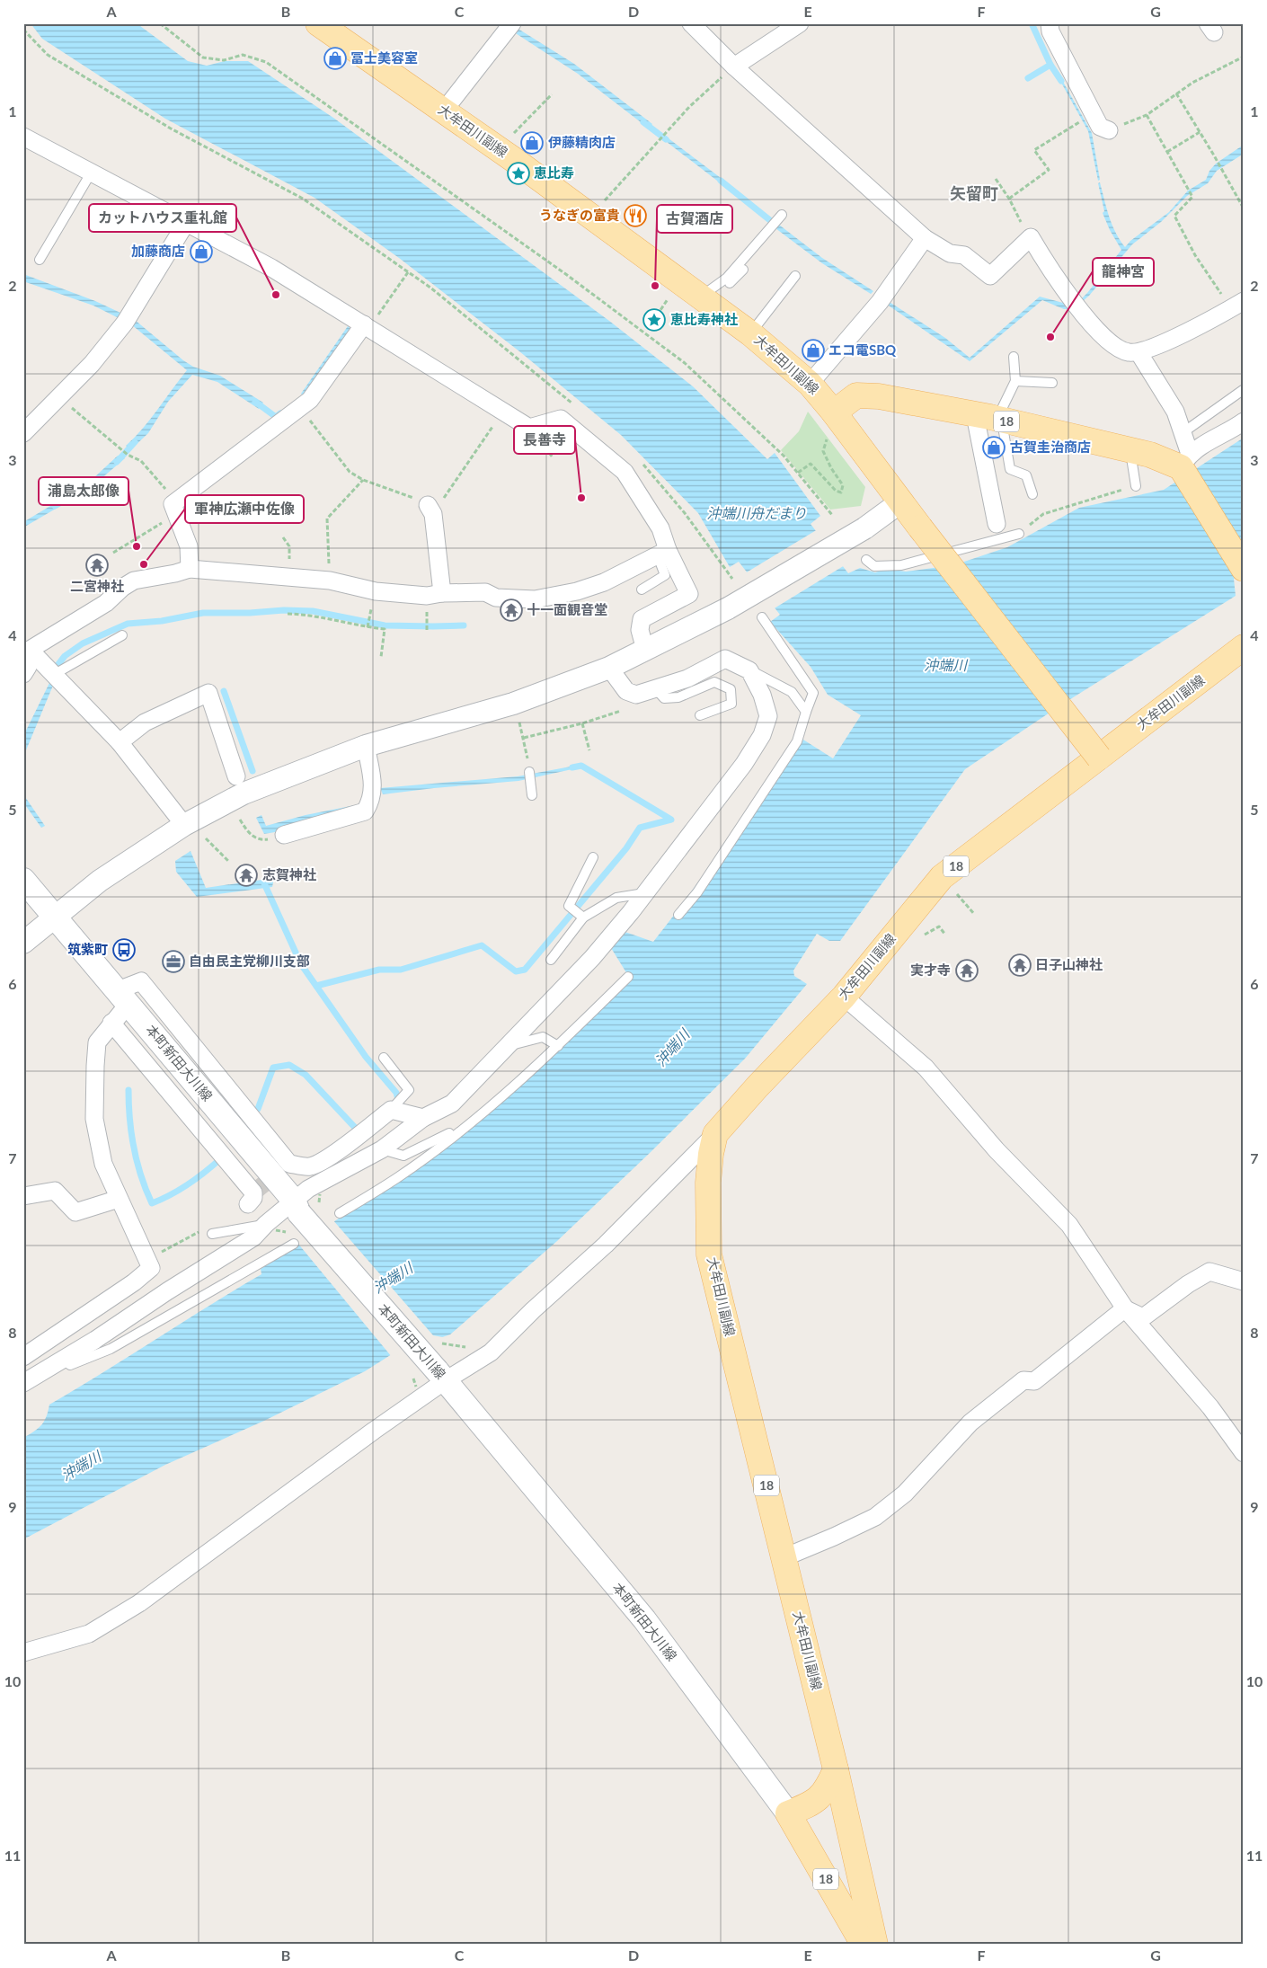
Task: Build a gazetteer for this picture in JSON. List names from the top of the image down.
{
  "streets": {
    "main road": ["大牟田川副線", "18", "本町新田大川線"]
  },
  "crossings": [
    ["大牟田川副線", "18"],
    ["18", "本町新田大川線"]
  ],
  "districts": ["矢留町"],
  "water": ["沖端川舟だまり", "沖端川"],
  "places": {
    "shop": [
      "冨士美容室",
      "伊藤精肉店",
      "加藤商店",
      "エコ電SBQ",
      "古賀圭治商店"
    ],
    "place": ["恵比寿", "恵比寿神社"],
    "restaurant": ["うなぎの富貴"],
    "other": [
      "古賀酒店",
      "カットハウス重礼館",
      "龍神宮",
      "長善寺",
      "浦島太郎像",
      "軍神広瀬中佐像"
    ],
    "temple": [
      "二宮神社",
      "十一面観音堂",
      "志賀神社",
      "日子山神社",
      "実才寺"
    ],
    "bus stop": ["筑紫町"],
    "office": ["自由民主党柳川支部"]
  },
  "grid": {
    "columns": [
      "A",
      "B",
      "C",
      "D",
      "E",
      "F",
      "G"
    ],
    "rows": [
      "1",
      "2",
      "3",
      "4",
      "5",
      "6",
      "7",
      "8",
      "9",
      "10",
      "11"
    ]
  }
}
